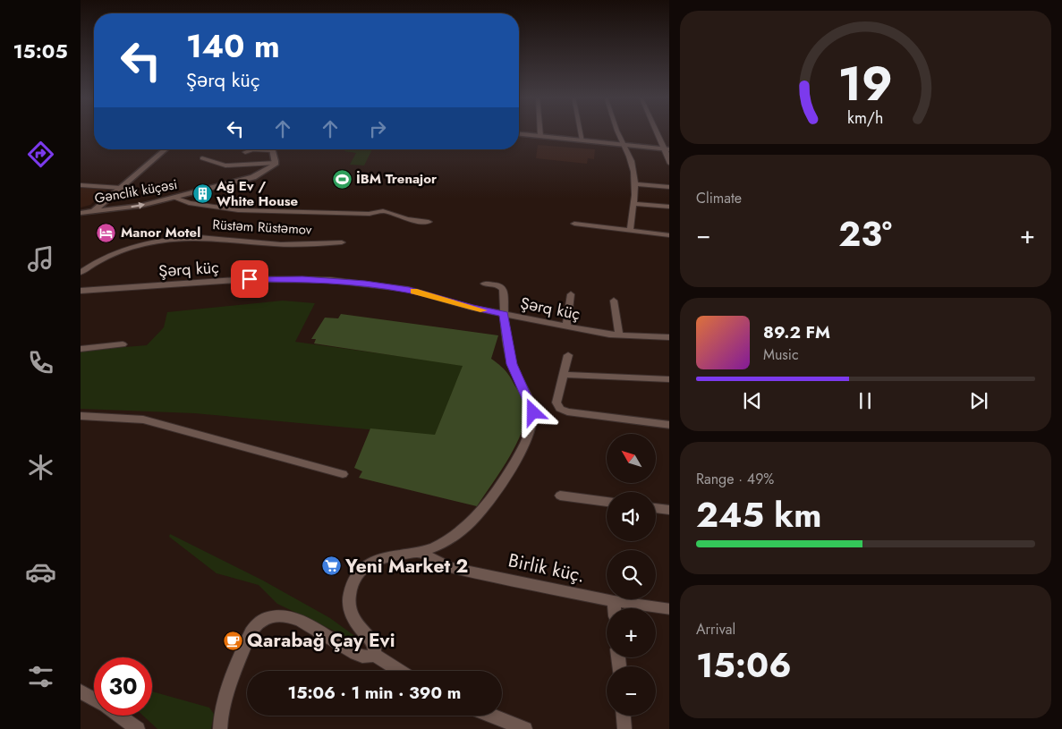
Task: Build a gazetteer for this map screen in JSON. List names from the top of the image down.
{
  "streets": {
    "street": [
      "Gənclik küçəsi",
      "Rüstəm Rüstəmov",
      "Şərq küç",
      "Birlik küç."
    ]
  },
  "places": {
    "sports": ["İBM Trenajor"],
    "building": ["Ağ Ev / White House"],
    "hotel": ["Manor Motel"],
    "supermarket": ["Yeni Market 2"],
    "cafe": ["Qarabağ Çay Evi"]
  },
  "north": "top left",
  "page": {
    "tabs": "15:05",
    "turn": ["140 m", "Şərq küç"],
    "tile": [
      "Climate",
      ["Range · 49%", "245 km"],
      ["Arrival", "15:06"]
    ],
    "heat": ["−", "23°", "+"],
    "song": ["89.2 FM", "Music"],
    "map_buttons": ["+", "−"],
    "limit": "30",
    "trip": "15:06 · 1 min · 390 m",
    "gauge": ["19", "km/h"]
  }
}
